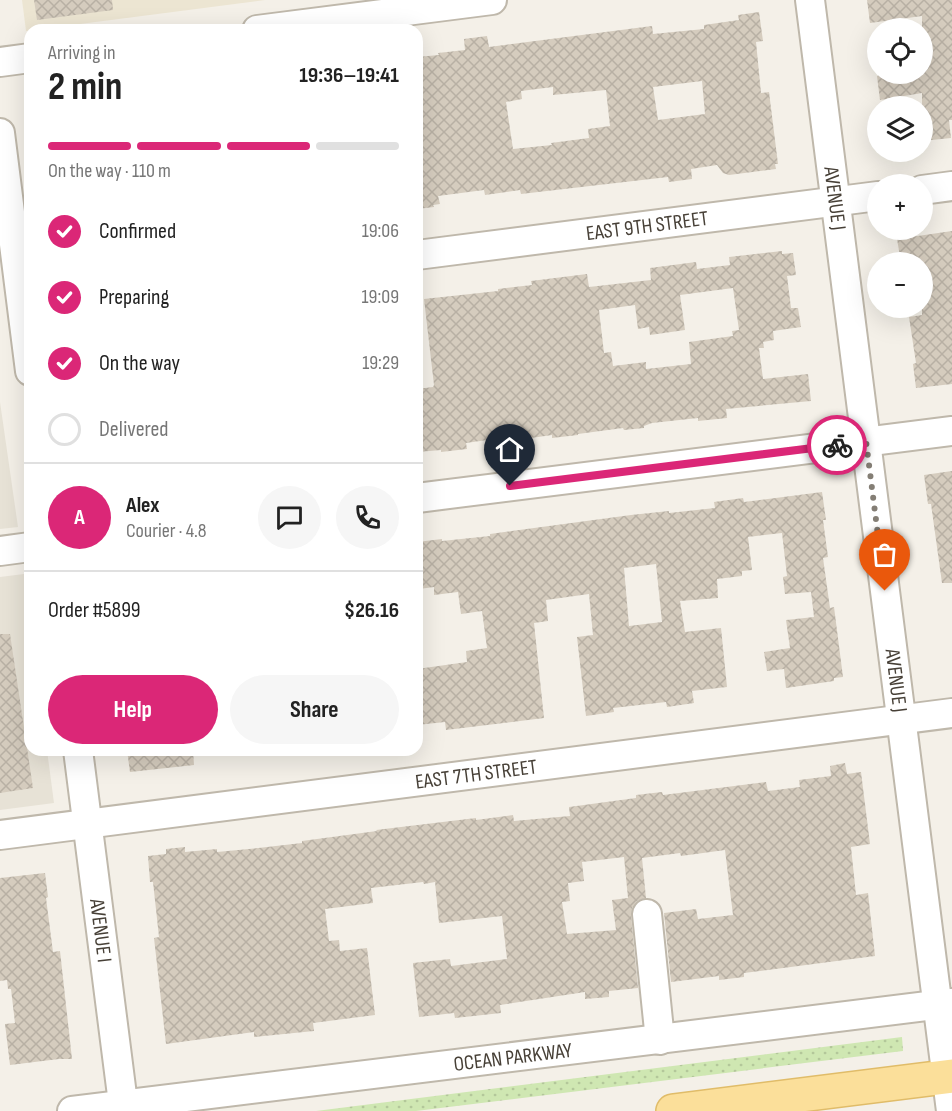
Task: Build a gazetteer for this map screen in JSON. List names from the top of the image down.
{
  "streets": {
    "street": [
      "AVENUE J",
      "EAST 9TH STREET",
      "EAST 7TH STREET",
      "AVENUE I",
      "OCEAN PARKWAY"
    ]
  },
  "crossings": [
    ["AVENUE J", "EAST 9TH STREET"],
    ["AVENUE J", "EAST 7TH STREET"],
    ["AVENUE J", "OCEAN PARKWAY"],
    ["EAST 7TH STREET", "AVENUE I"],
    ["AVENUE I", "OCEAN PARKWAY"]
  ],
  "page": {
    "map_buttons": ["+", "−"],
    "heading": ["2 min", "Arriving in", "19:36–19:41"],
    "panel": [
      "Alex",
      "Courier · 4.8",
      "Order #5899",
      "$26.16"
    ],
    "bar": "On the way · 110 m",
    "list": [
      ["Confirmed", "19:06"],
      ["Preparing", "19:09"],
      ["On the way", "19:29"],
      "Delivered"
    ],
    "round": "A",
    "buttons": ["Help", "Share"]
  }
}
